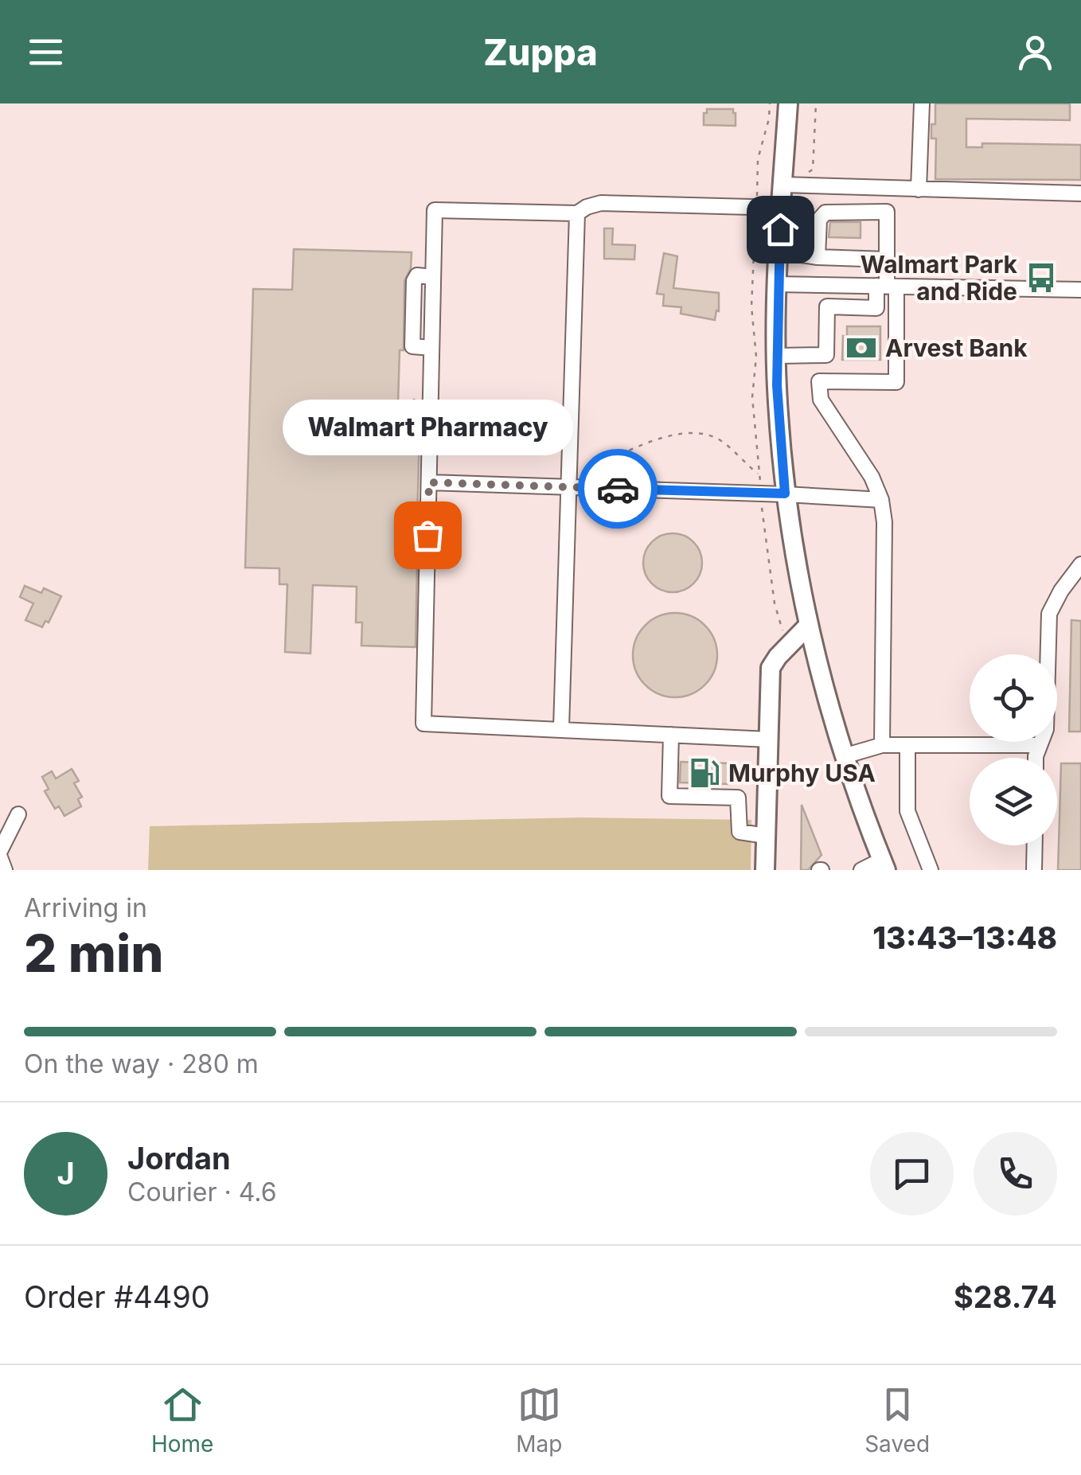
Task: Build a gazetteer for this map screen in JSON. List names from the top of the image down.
{
  "places": {
    "bus stop": ["Walmart Park and Ride"],
    "bank": ["Arvest Bank"],
    "other": ["Walmart Pharmacy"],
    "fuel station": ["Murphy USA"]
  },
  "page": {
    "header": "Zuppa",
    "bubble": "Walmart Pharmacy",
    "heading": ["2 min", "Arriving in", "13:43–13:48"],
    "panel": [
      "Jordan",
      "Courier · 4.6",
      "Order #4490",
      "$28.74"
    ],
    "bar": "On the way · 280 m",
    "round": "J",
    "tabs": ["Home", "Map", "Saved"]
  }
}
